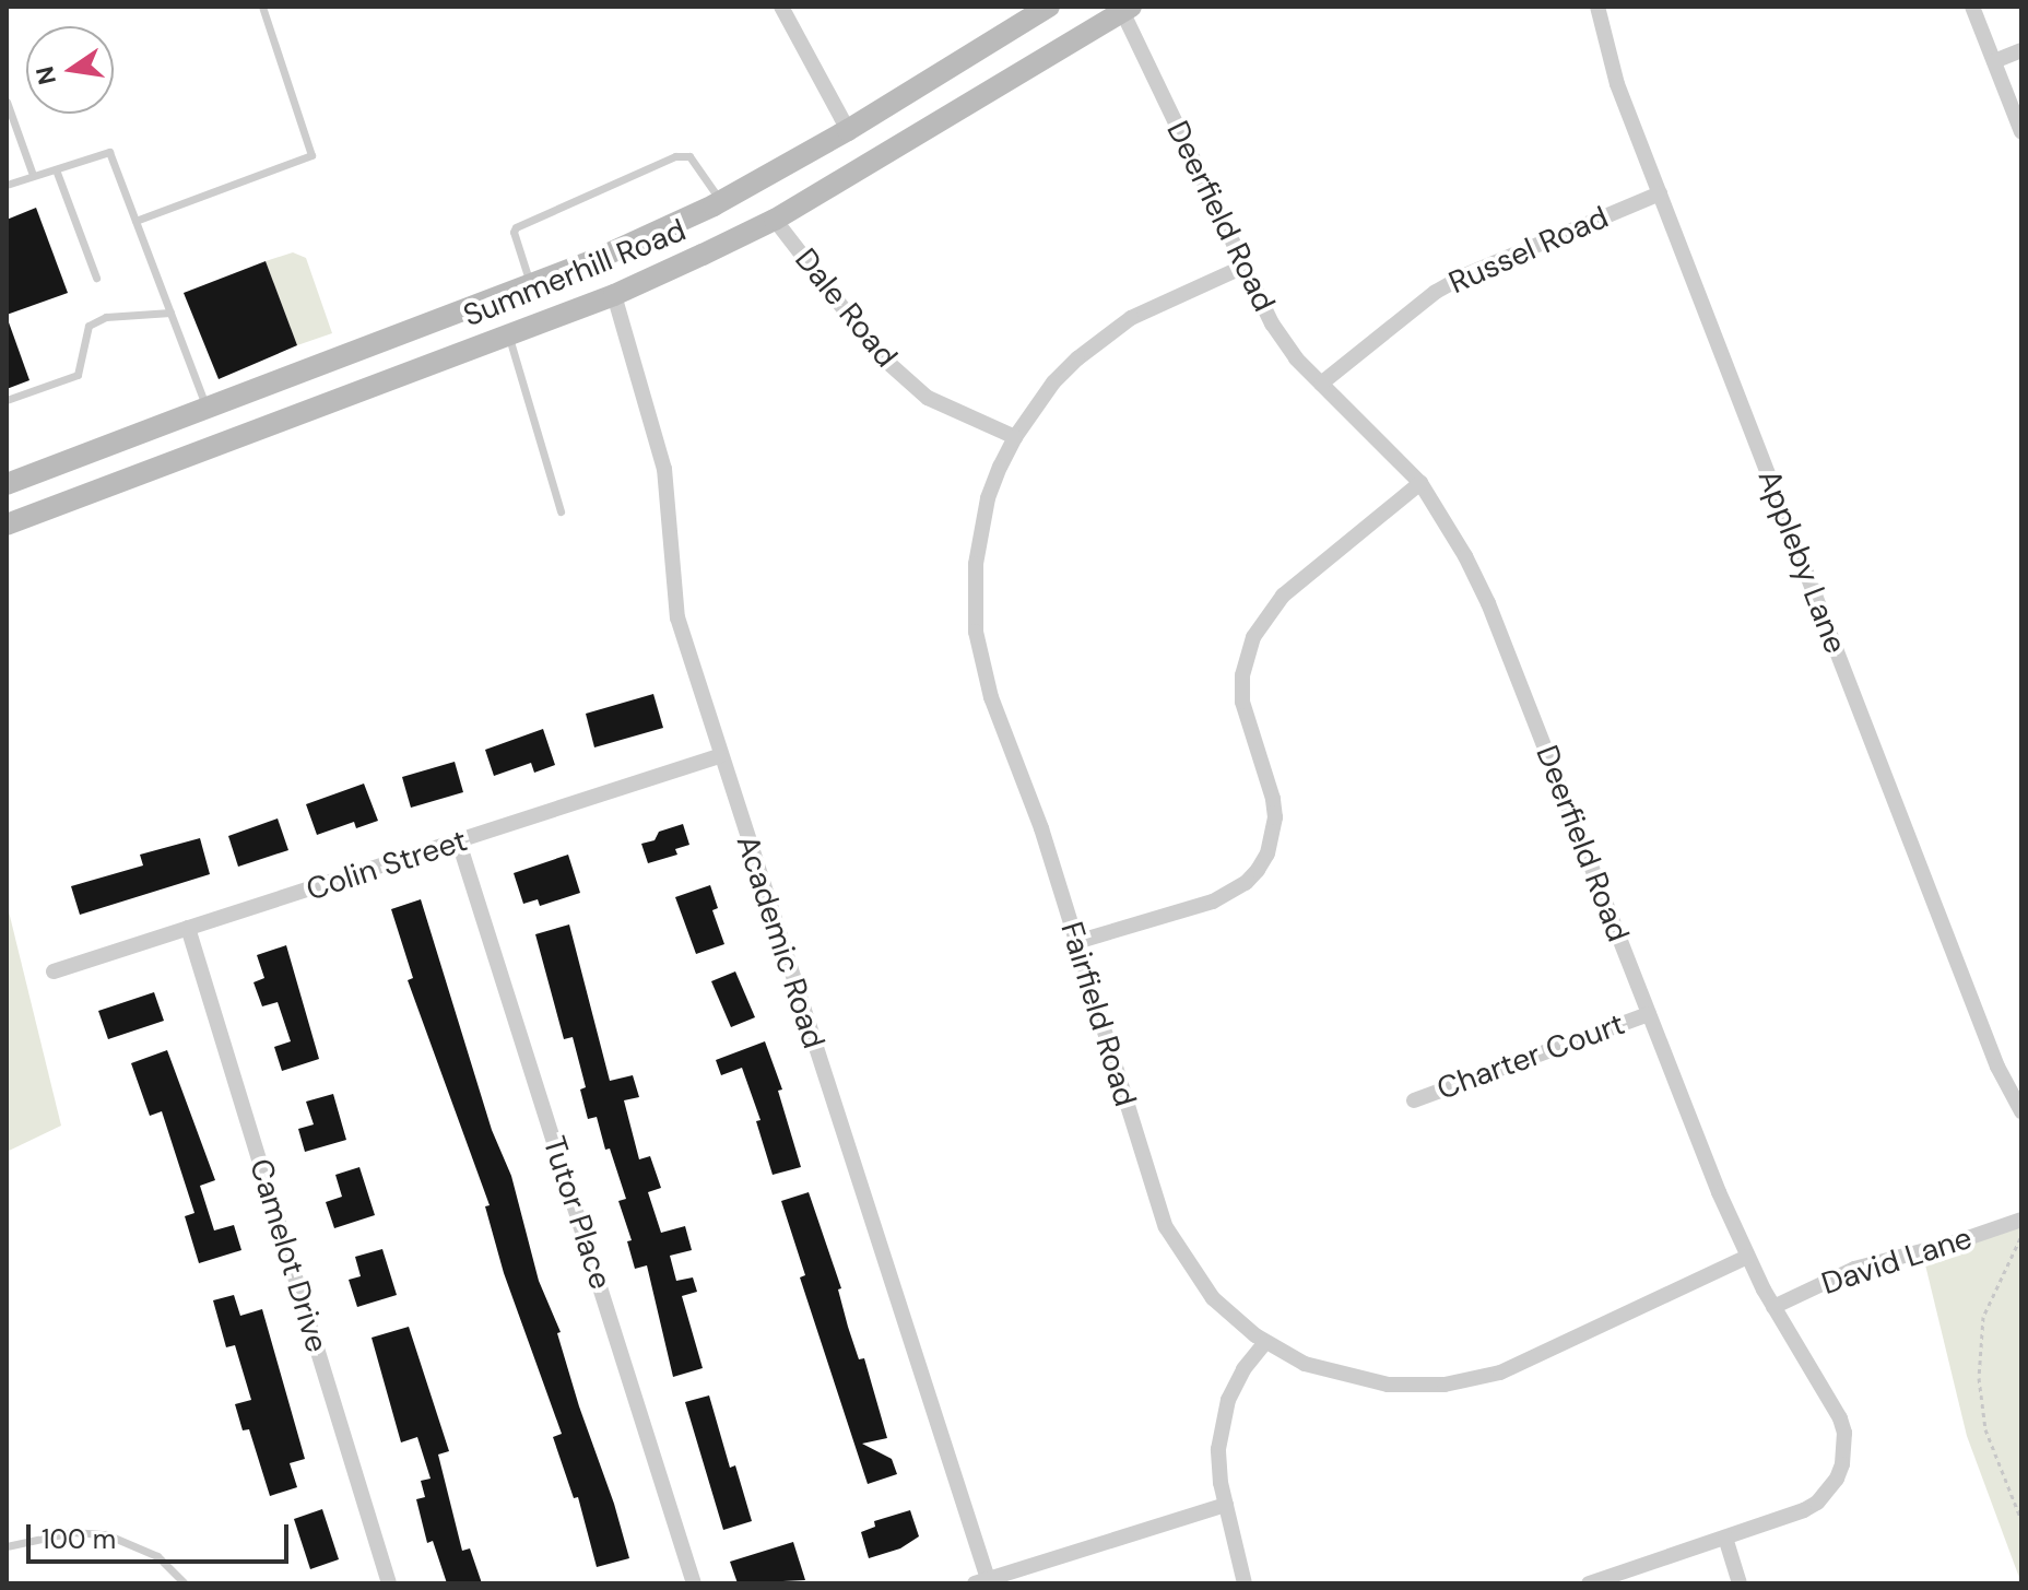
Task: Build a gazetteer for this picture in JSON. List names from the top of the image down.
{
  "streets": {
    "street": [
      "Deerfield Road",
      "Russel Road",
      "Summerhill Road",
      "Dale Road",
      "Appleby Lane",
      "Colin Street",
      "Academic Road",
      "Fairfield Road",
      "Charter Court",
      "Tutor Place",
      "Camelot Drive",
      "David Lane"
    ]
  },
  "crossings": [
    ["Deerfield Road", "Russel Road"],
    ["Deerfield Road", "Summerhill Road"],
    ["Deerfield Road", "Fairfield Road"],
    ["Deerfield Road", "Charter Court"],
    ["Deerfield Road", "David Lane"],
    ["Russel Road", "Appleby Lane"],
    ["Summerhill Road", "Dale Road"],
    ["Summerhill Road", "Academic Road"],
    ["Dale Road", "Fairfield Road"],
    ["Colin Street", "Academic Road"],
    ["Colin Street", "Tutor Place"],
    ["Colin Street", "Camelot Drive"]
  ],
  "scale_bar": "100 m",
  "north": "left"
}
